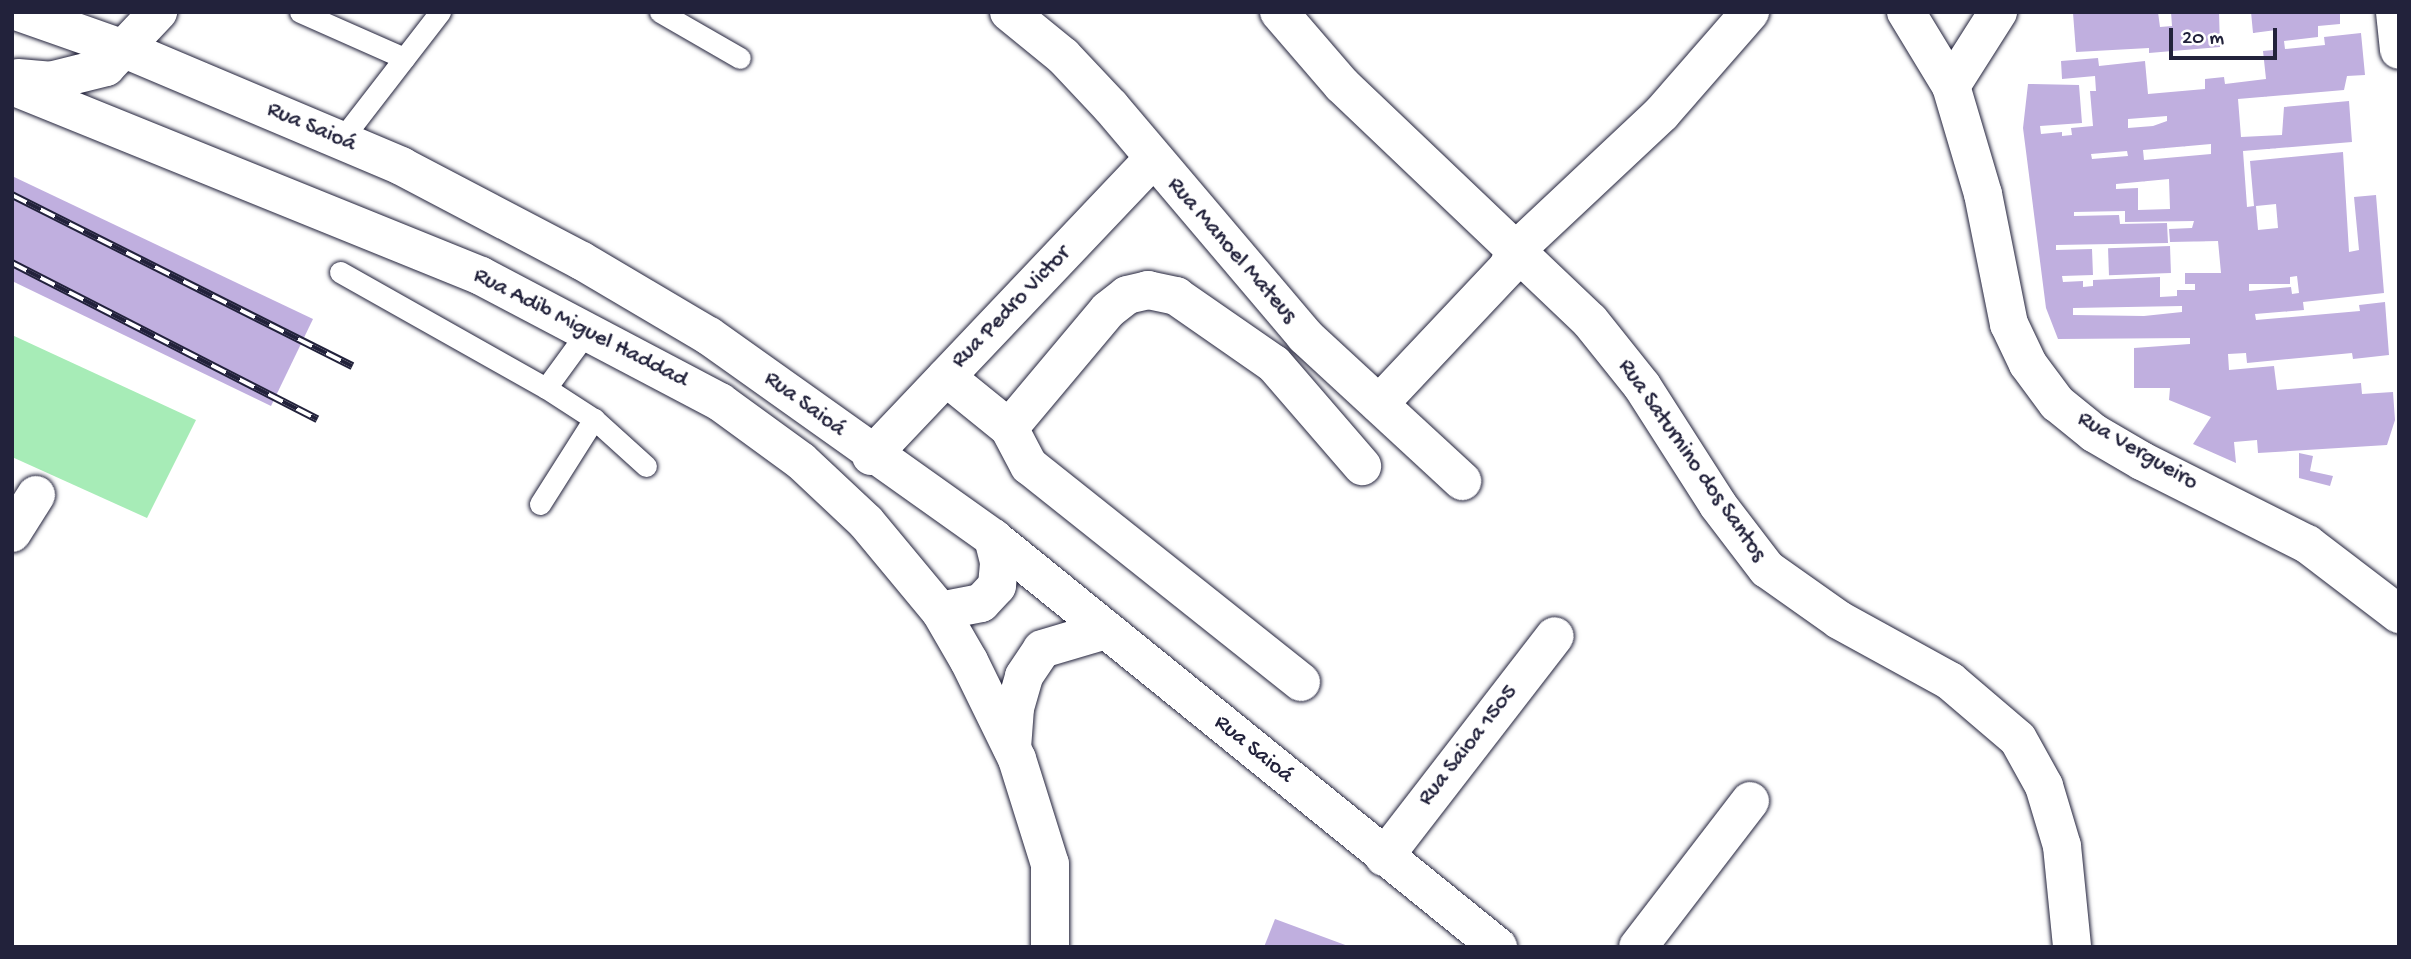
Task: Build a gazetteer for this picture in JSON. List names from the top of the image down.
{
  "streets": {
    "street": [
      "Rua Saioá",
      "Rua Manoel Mateus",
      "Rua Pedro Victor",
      "Rua Adib Miguel Haddad",
      "Rua Vergueiro",
      "Rua Saturnino dos Santos",
      "Rua Saioa 1505"
    ]
  },
  "crossings": [
    ["Rua Saioá", "Rua Pedro Victor"],
    ["Rua Saioá", "Rua Saioa 1505"],
    ["Rua Manoel Mateus", "Rua Pedro Victor"]
  ],
  "scale_bar": "20 m"
}
